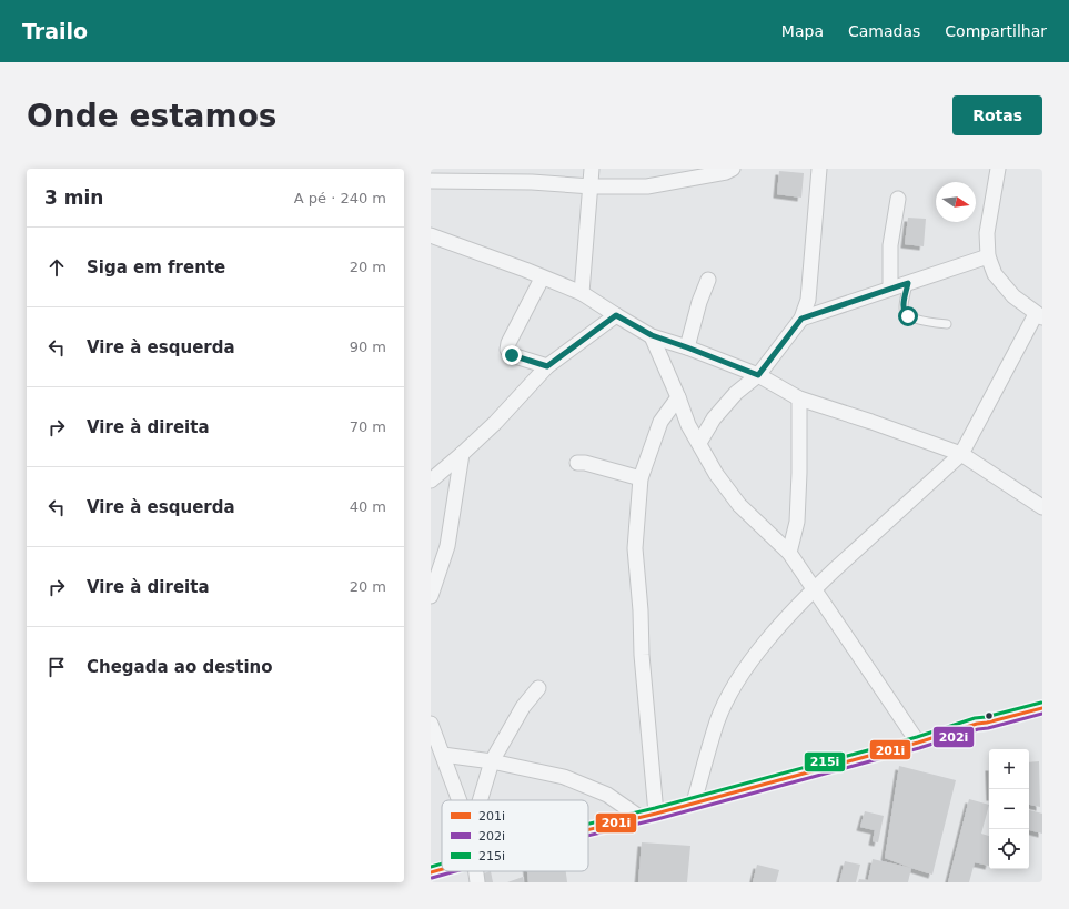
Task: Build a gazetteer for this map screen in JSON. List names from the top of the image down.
{
  "lines": ["transit line 215i", "transit line 201i", "transit line 202i"],
  "legend": ["201i", "202i", "215i"],
  "north": "right",
  "page": {
    "header": "Trailo",
    "nav": ["Mapa", "Camadas", "Compartilhar"],
    "buttons": "Rotas",
    "title": "Onde estamos",
    "heading": ["3 min", "A pé · 240 m"],
    "list": [
      ["Siga em frente", "20 m"],
      ["Vire à esquerda", "90 m"],
      ["Vire à direita", "70 m"],
      ["Vire à esquerda", "40 m"],
      ["Vire à direita", "20 m"],
      "Chegada ao destino"
    ],
    "map_buttons": ["+", "−"]
  }
}
